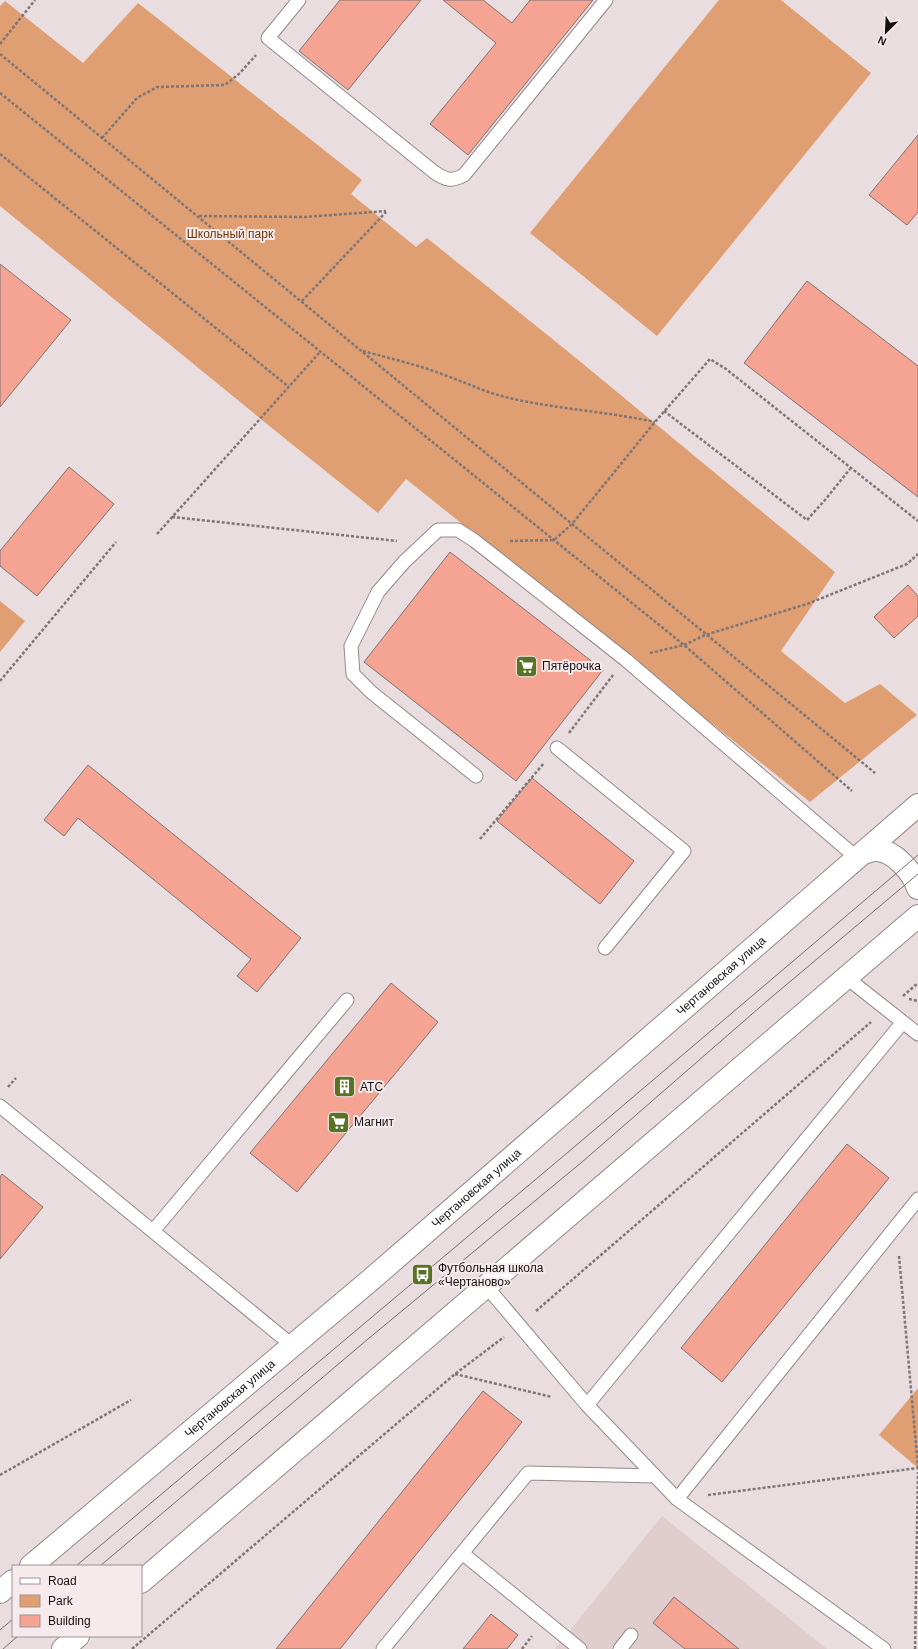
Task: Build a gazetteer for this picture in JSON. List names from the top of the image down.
{
  "streets": {
    "main road": ["Чертановская улица"]
  },
  "parks": ["Школьный парк"],
  "places": {
    "supermarket": ["Пятёрочка", "Магнит"],
    "building": ["АТС"],
    "bus stop": ["Футбольная школа «Чертаново»"]
  },
  "legend": ["Road", "Park", "Building"],
  "north": "bottom left"
}
